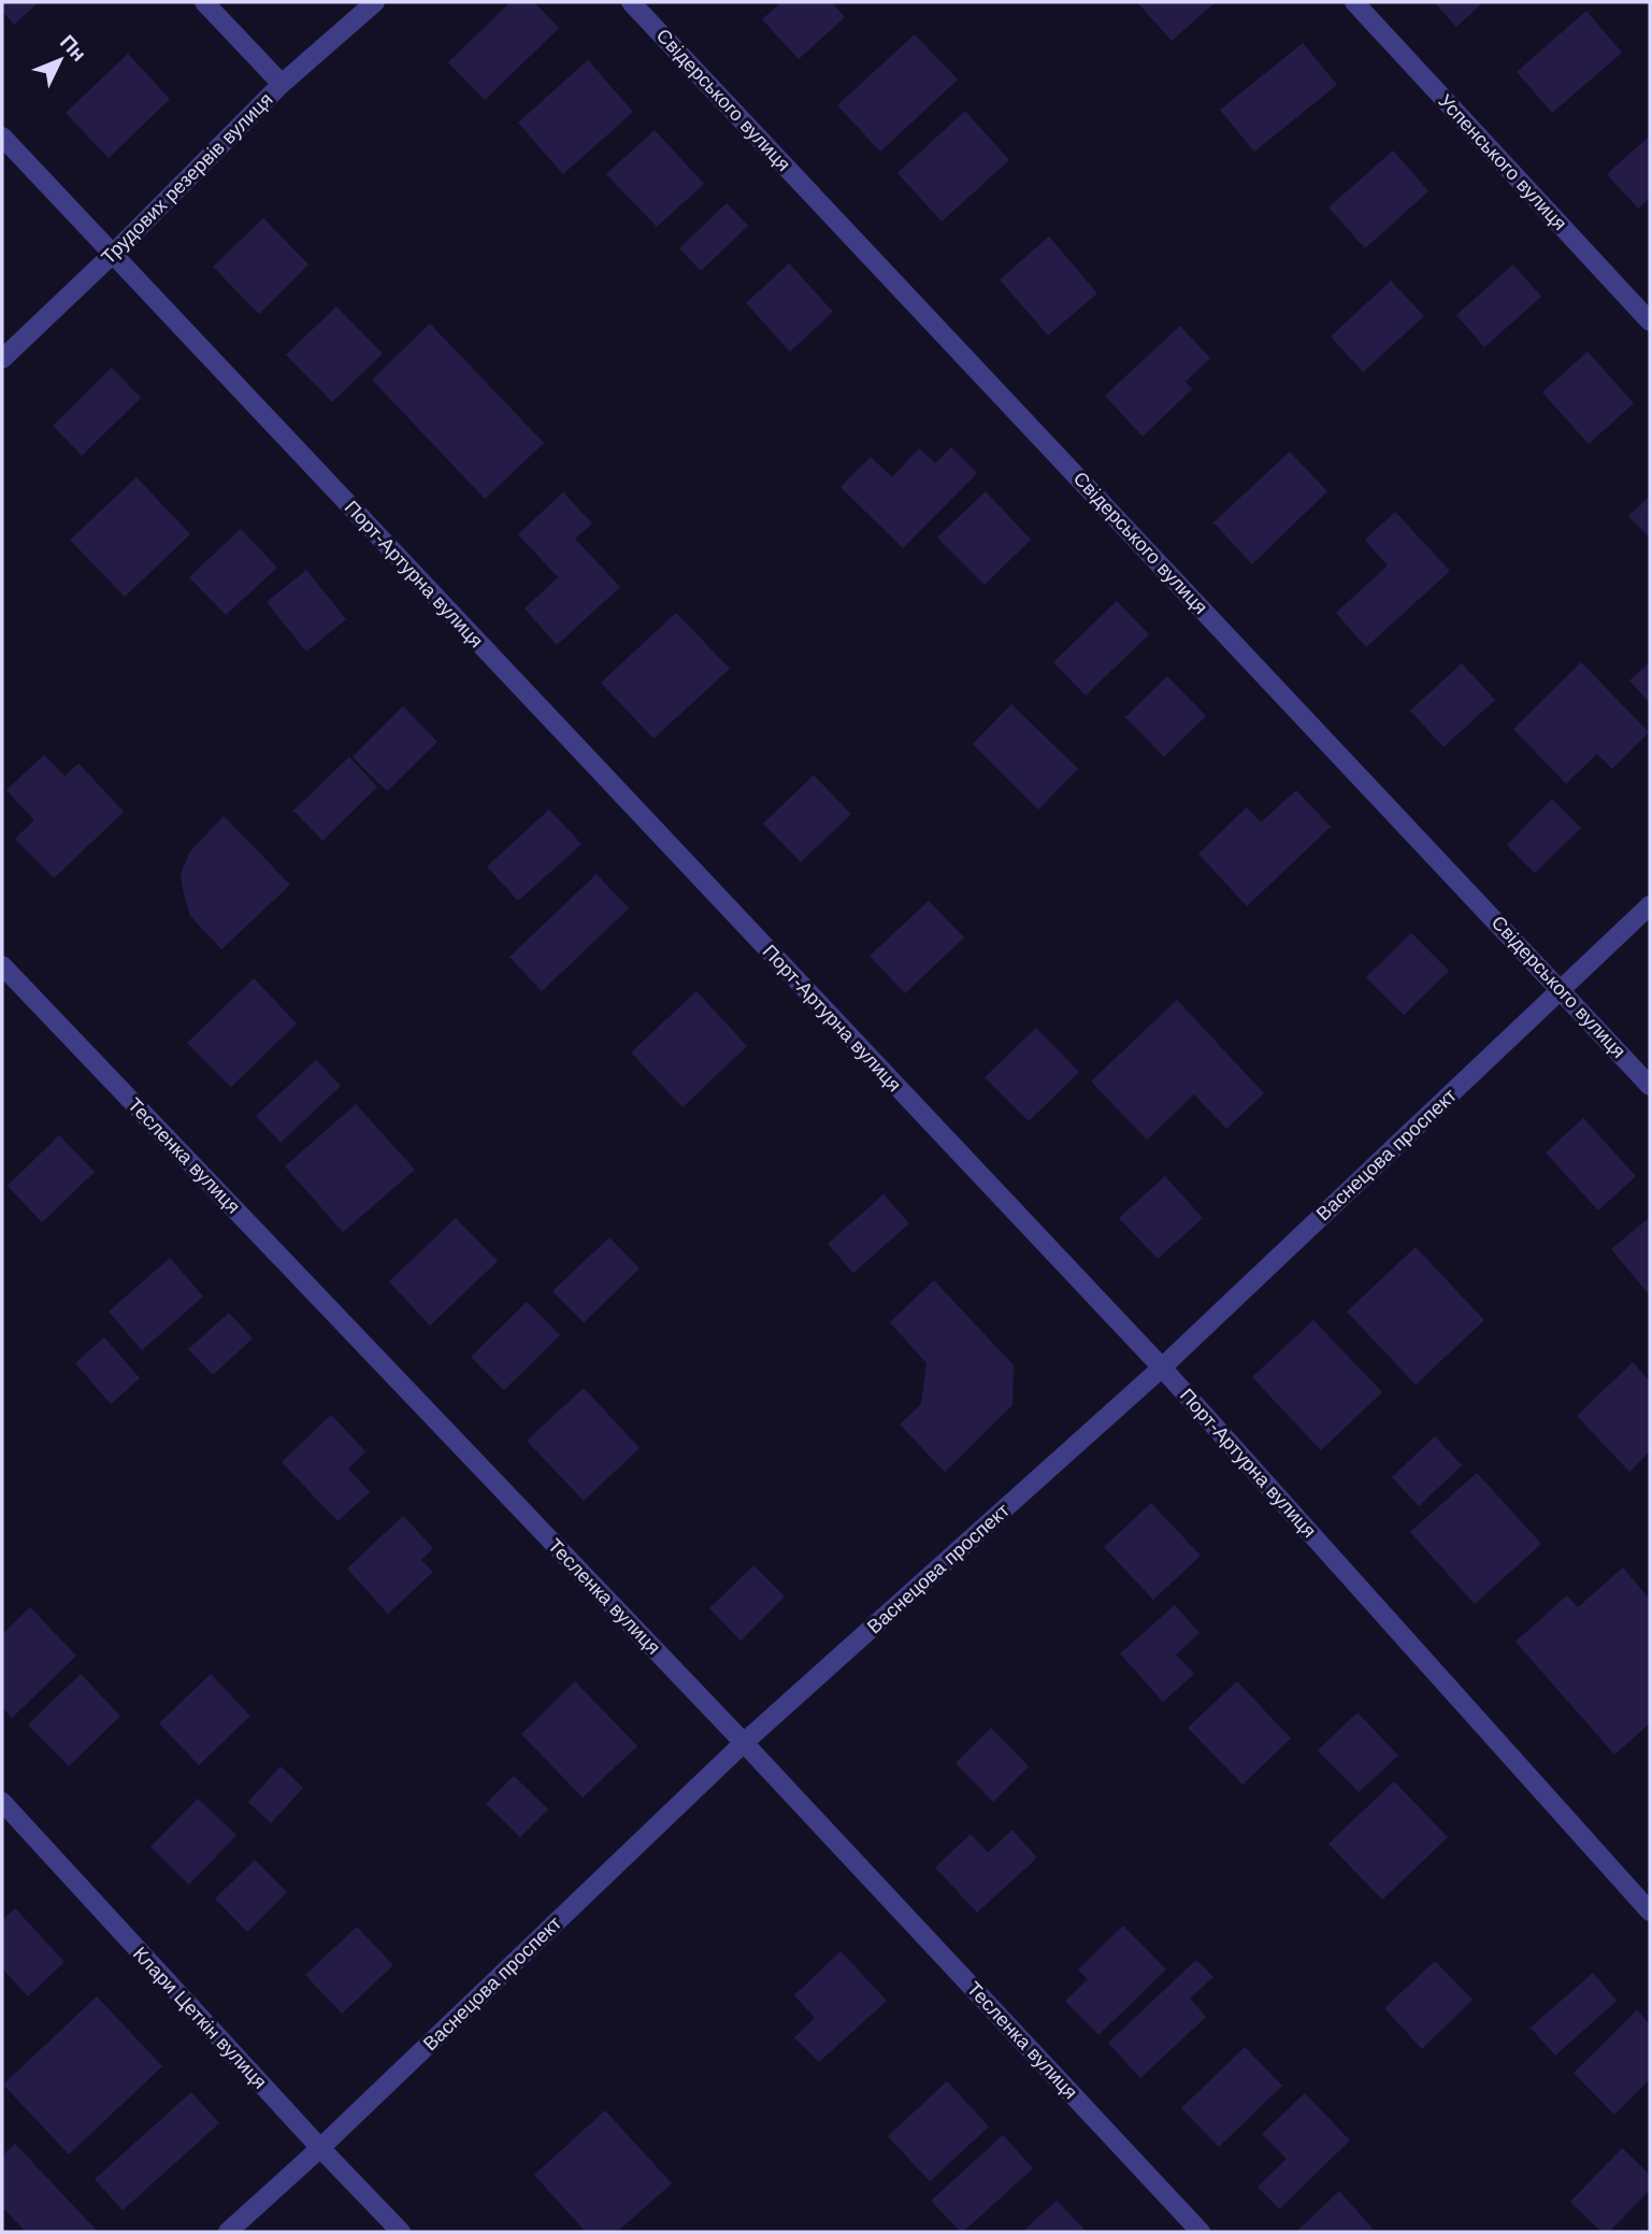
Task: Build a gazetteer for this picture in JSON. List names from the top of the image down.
{
  "streets": {
    "street": [
      "Свідерського вулиця",
      "Успенського вулиця",
      "Трудових резервів вулиця",
      "Порт-Артурна вулиця",
      "Васнецова проспект",
      "Тесленка вулиця",
      "Клари Цеткін вулиця"
    ]
  },
  "crossings": [
    ["Свідерського вулиця", "Васнецова проспект"],
    ["Трудових резервів вулиця", "Порт-Артурна вулиця"],
    ["Порт-Артурна вулиця", "Васнецова проспект"],
    ["Васнецова проспект", "Тесленка вулиця"],
    ["Васнецова проспект", "Клари Цеткін вулиця"]
  ],
  "north": "top right"
}
